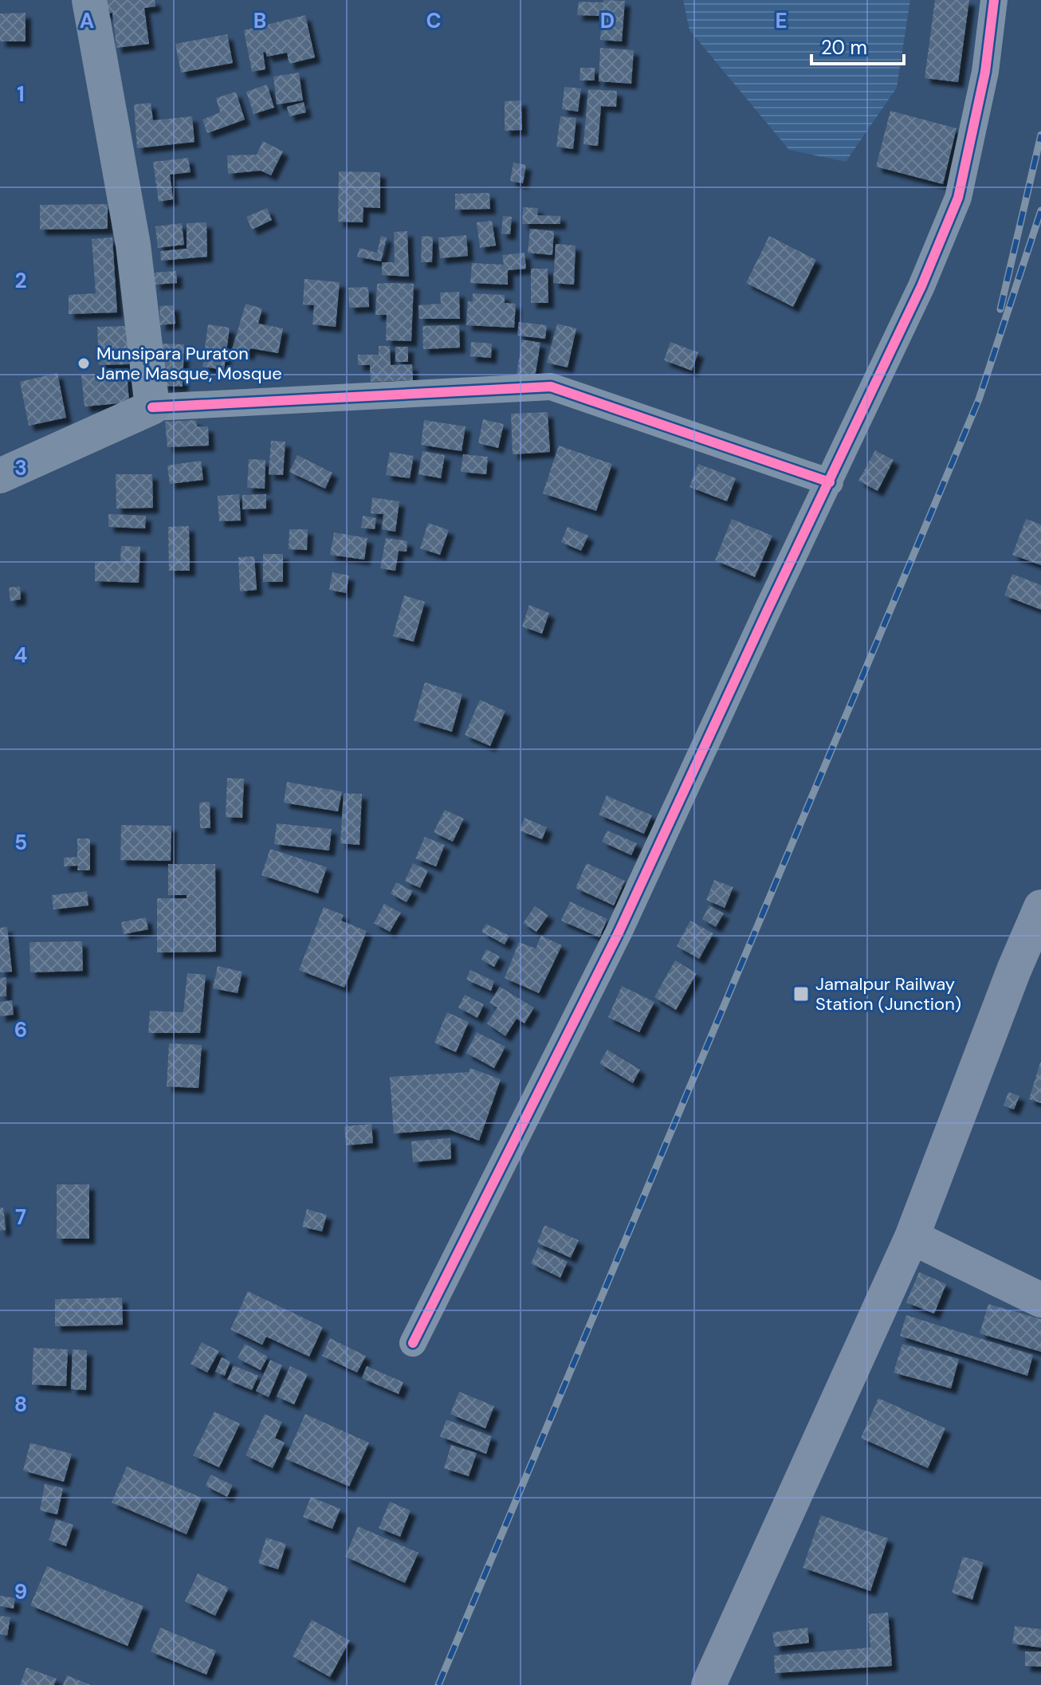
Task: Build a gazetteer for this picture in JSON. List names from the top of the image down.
{
  "places": {
    "other": ["Munsipara Puraton Jame Masque, Mosque"],
    "transit": ["Jamalpur Railway Station (Junction)"]
  },
  "scale_bar": "20 m",
  "grid": {
    "columns": [
      "A",
      "B",
      "C",
      "D",
      "E"
    ],
    "rows": [
      "1",
      "2",
      "3",
      "4",
      "5",
      "6",
      "7",
      "8",
      "9"
    ]
  }
}
